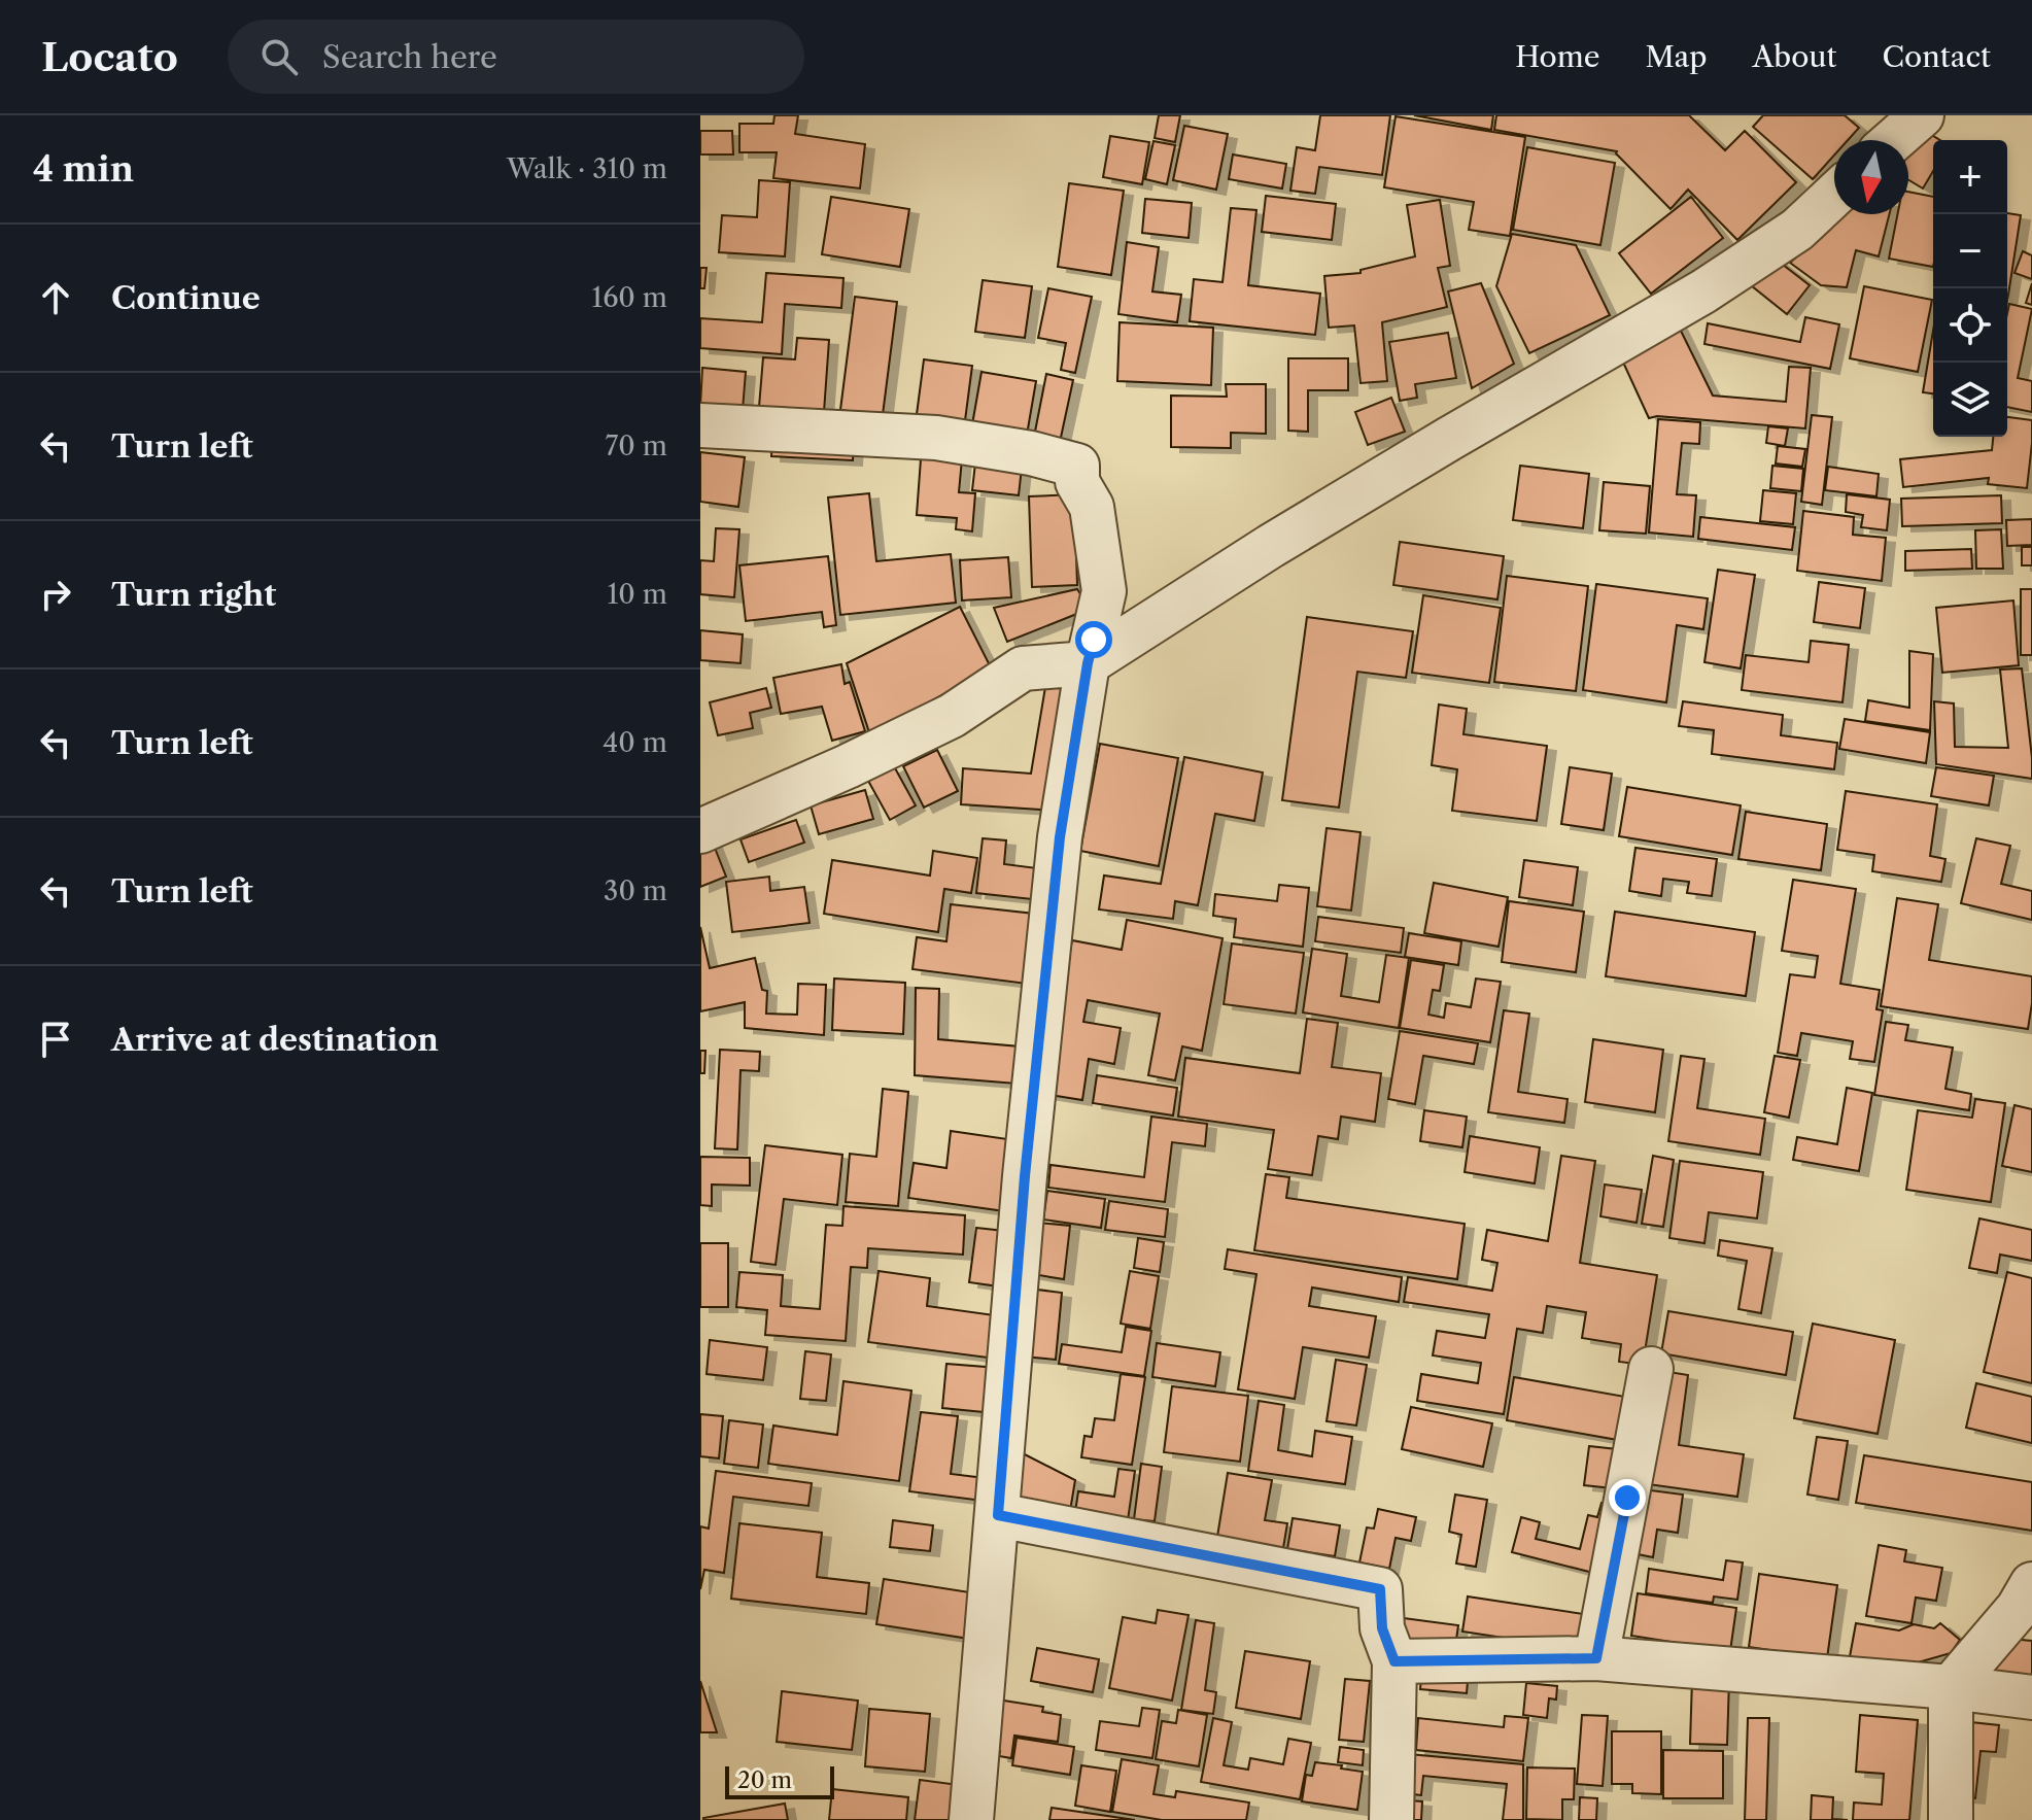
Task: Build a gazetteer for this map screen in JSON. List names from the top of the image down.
{
  "scale_bar": "20 m",
  "north": "bottom",
  "page": {
    "header": "Locato",
    "search": "Search here",
    "nav": [
      "Home",
      "Map",
      "About",
      "Contact"
    ],
    "heading": ["4 min", "Walk · 310 m"],
    "map_buttons": ["+", "−"],
    "list": [
      ["Continue", "160 m"],
      ["Turn left", "70 m"],
      ["Turn right", "10 m"],
      ["Turn left", "40 m"],
      ["Turn left", "30 m"],
      "Arrive at destination"
    ],
    "scale": "20 m"
  }
}
